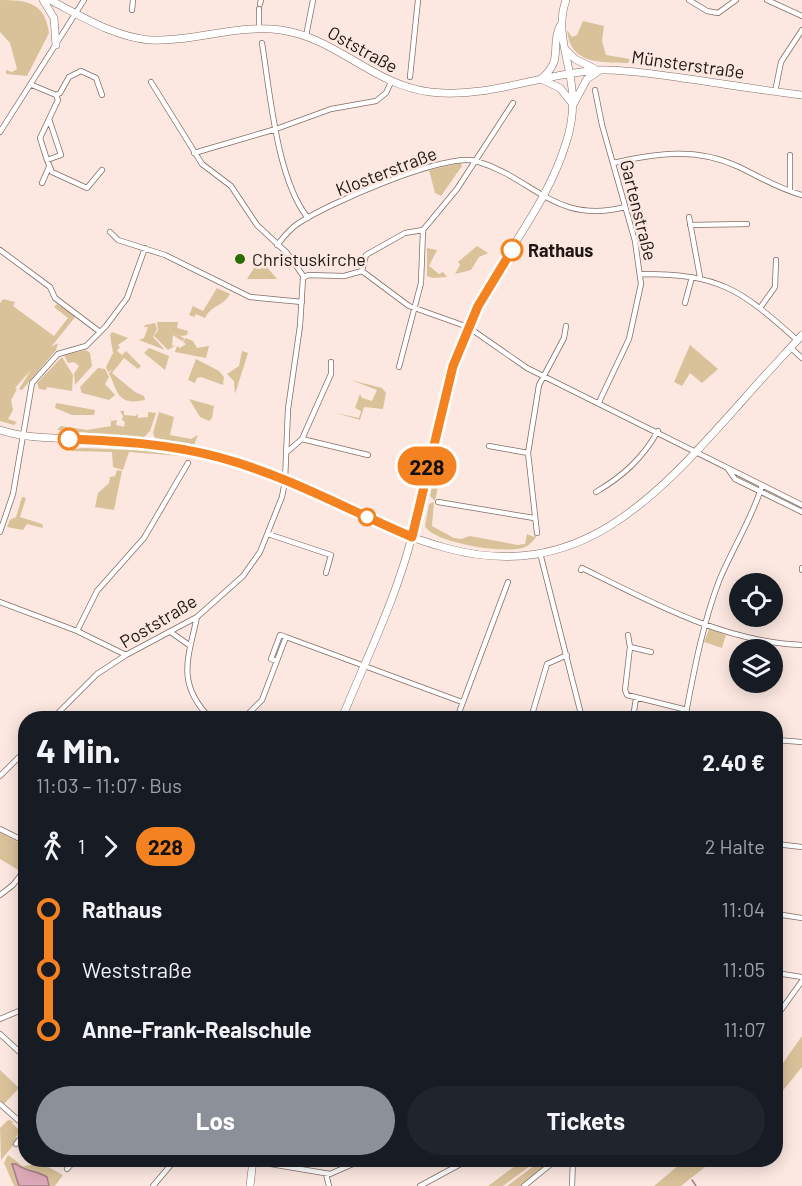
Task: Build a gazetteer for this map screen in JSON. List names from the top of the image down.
{
  "streets": {
    "main road": ["Oststraße", "Münsterstraße"],
    "street": ["Klosterstraße", "Gartenstraße", "Poststraße"]
  },
  "crossings": [
    ["Oststraße", "Münsterstraße"],
    ["Klosterstraße", "Gartenstraße"]
  ],
  "places": ["Rathaus", "Christuskirche"],
  "lines": ["bus line 228"],
  "page": {
    "on_map": "228",
    "heading": ["4 Min.", "11:03 – 11:07 · Bus", "2.40 €"],
    "legs": ["1", "228", "2 Halte"],
    "list": [
      {
        "name": "Rathaus",
        "value": "11:04"
      },
      {
        "name": "Weststraße",
        "value": "11:05"
      },
      {
        "name": "Anne-Frank-Realschule",
        "value": "11:07"
      }
    ],
    "buttons": ["Los", "Tickets"]
  }
}
